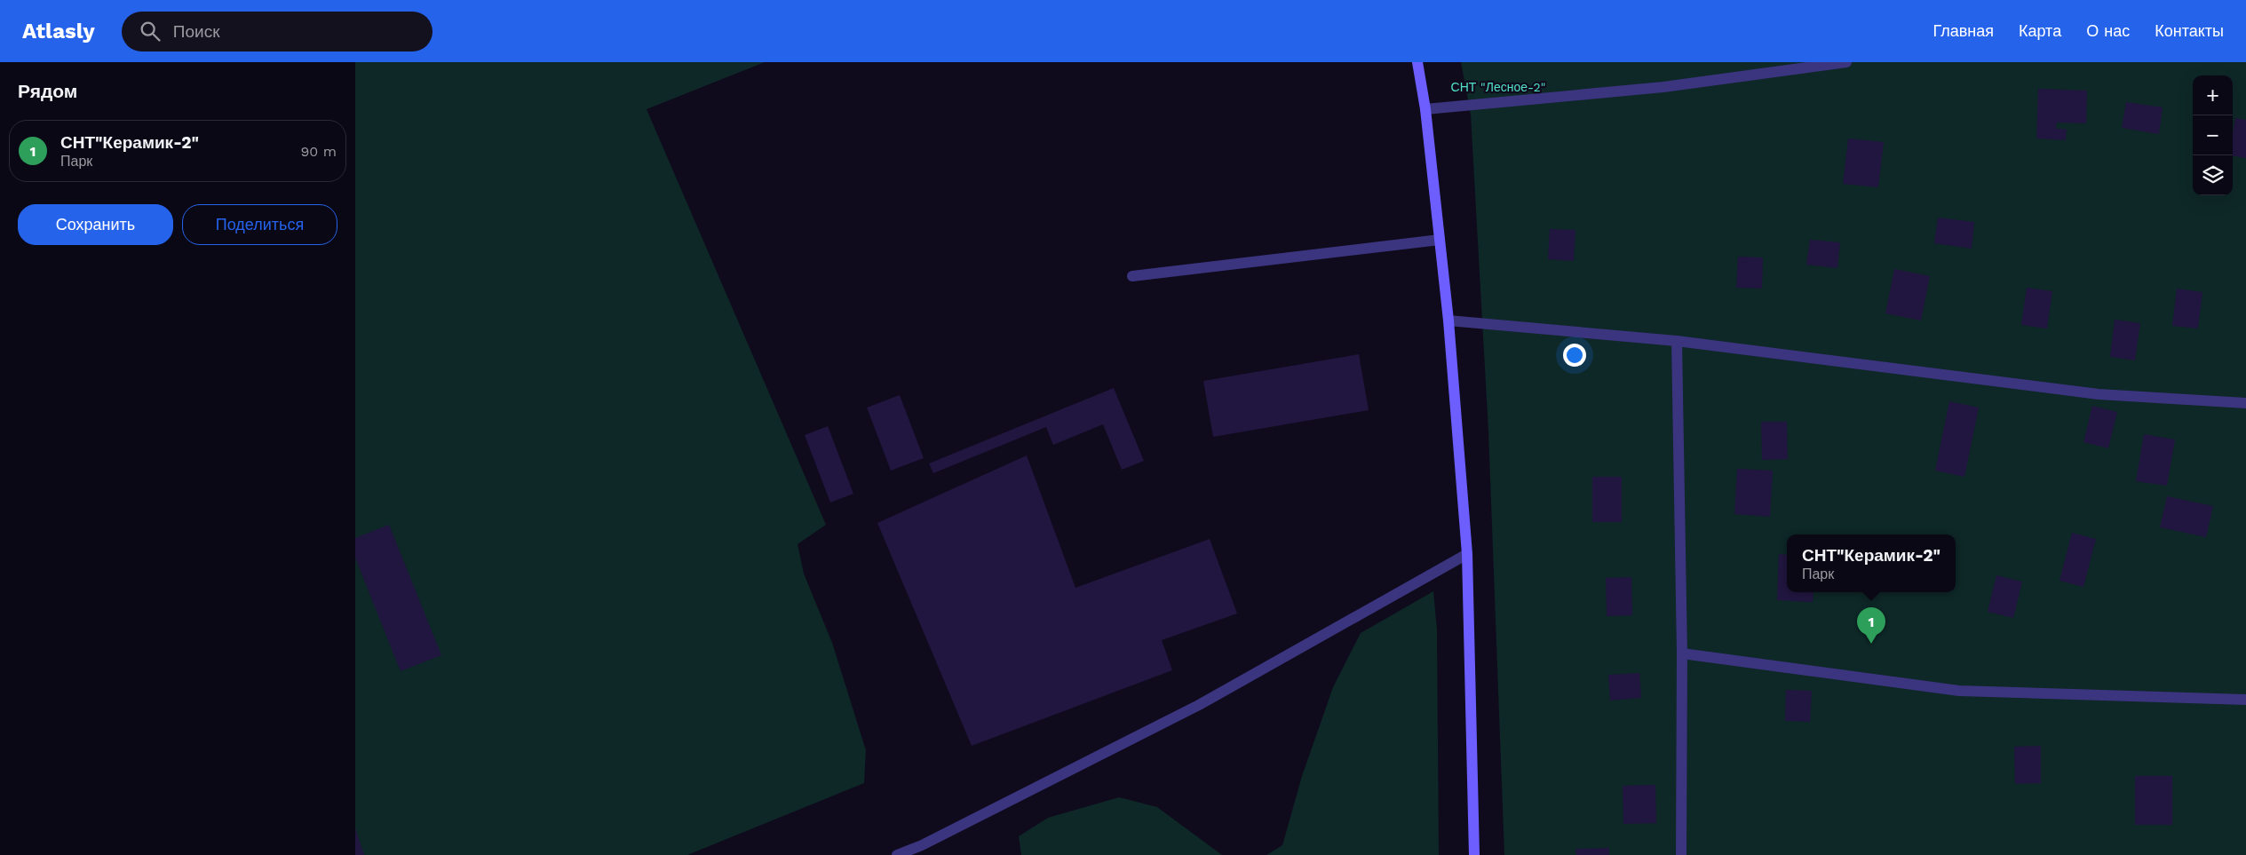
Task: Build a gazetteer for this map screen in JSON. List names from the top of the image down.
{
  "parks": ["СНТ \"Лесное-2\""],
  "page": {
    "header": "Atlasly",
    "search": "Поиск",
    "nav": [
      "Главная",
      "Карта",
      "О нас",
      "Контакты"
    ],
    "heading": "Рядом",
    "map_buttons": ["+", "−"],
    "list": [
      {
        "mark": "1",
        "name": "СНТ\"Керамик-2\"",
        "note": "Парк",
        "value": "90 m"
      }
    ],
    "buttons": ["Сохранить", "Поделиться"],
    "popup": ["СНТ\"Керамик-2\"", "Парк"],
    "pins": "1"
  }
}
